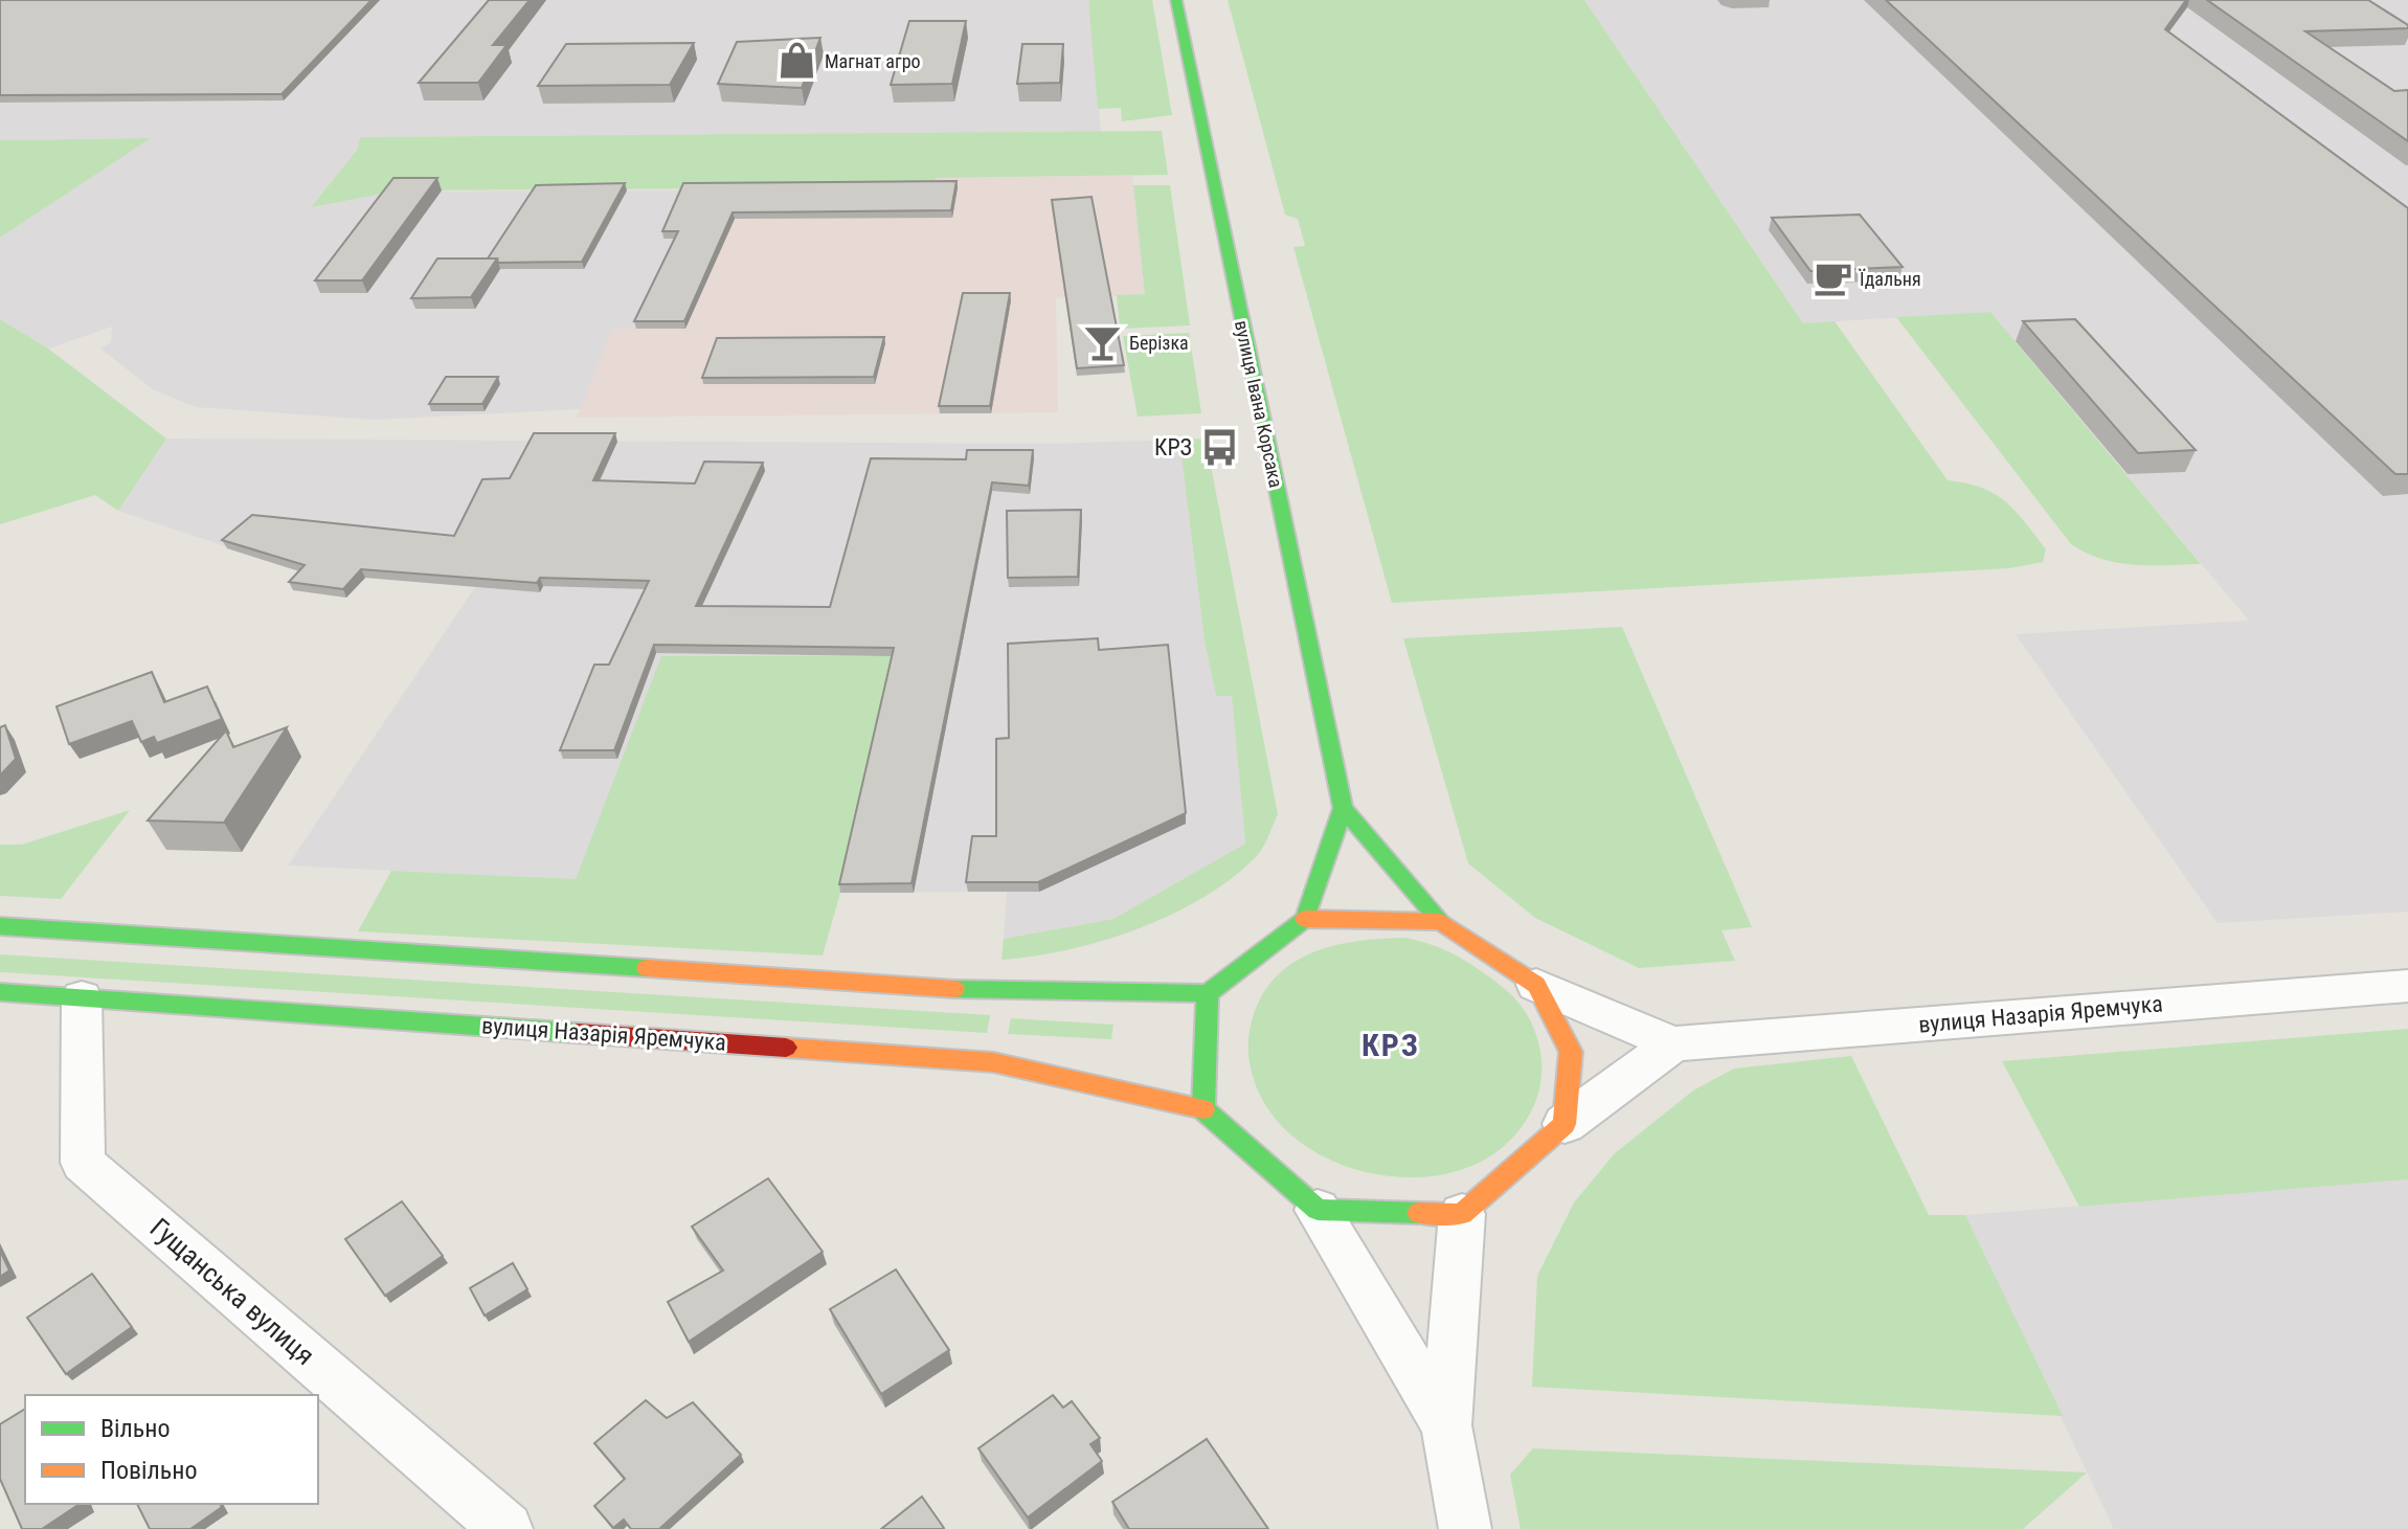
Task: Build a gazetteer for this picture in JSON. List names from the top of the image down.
{
  "streets": {
    "street": ["вулиця Івана Корсака", "вулиця Назарія Яремчука", "Гущанська вулиця"]
  },
  "crossings": [
    ["вулиця Назарія Яремчука", "Гущанська вулиця"]
  ],
  "districts": ["КРЗ"],
  "places": {
    "shop": ["Магнат агро"],
    "cafe": ["Їдальня"],
    "bar": ["Берізка"],
    "bus stop": ["КРЗ"]
  },
  "legend": ["Вільно", "Повільно"]
}
